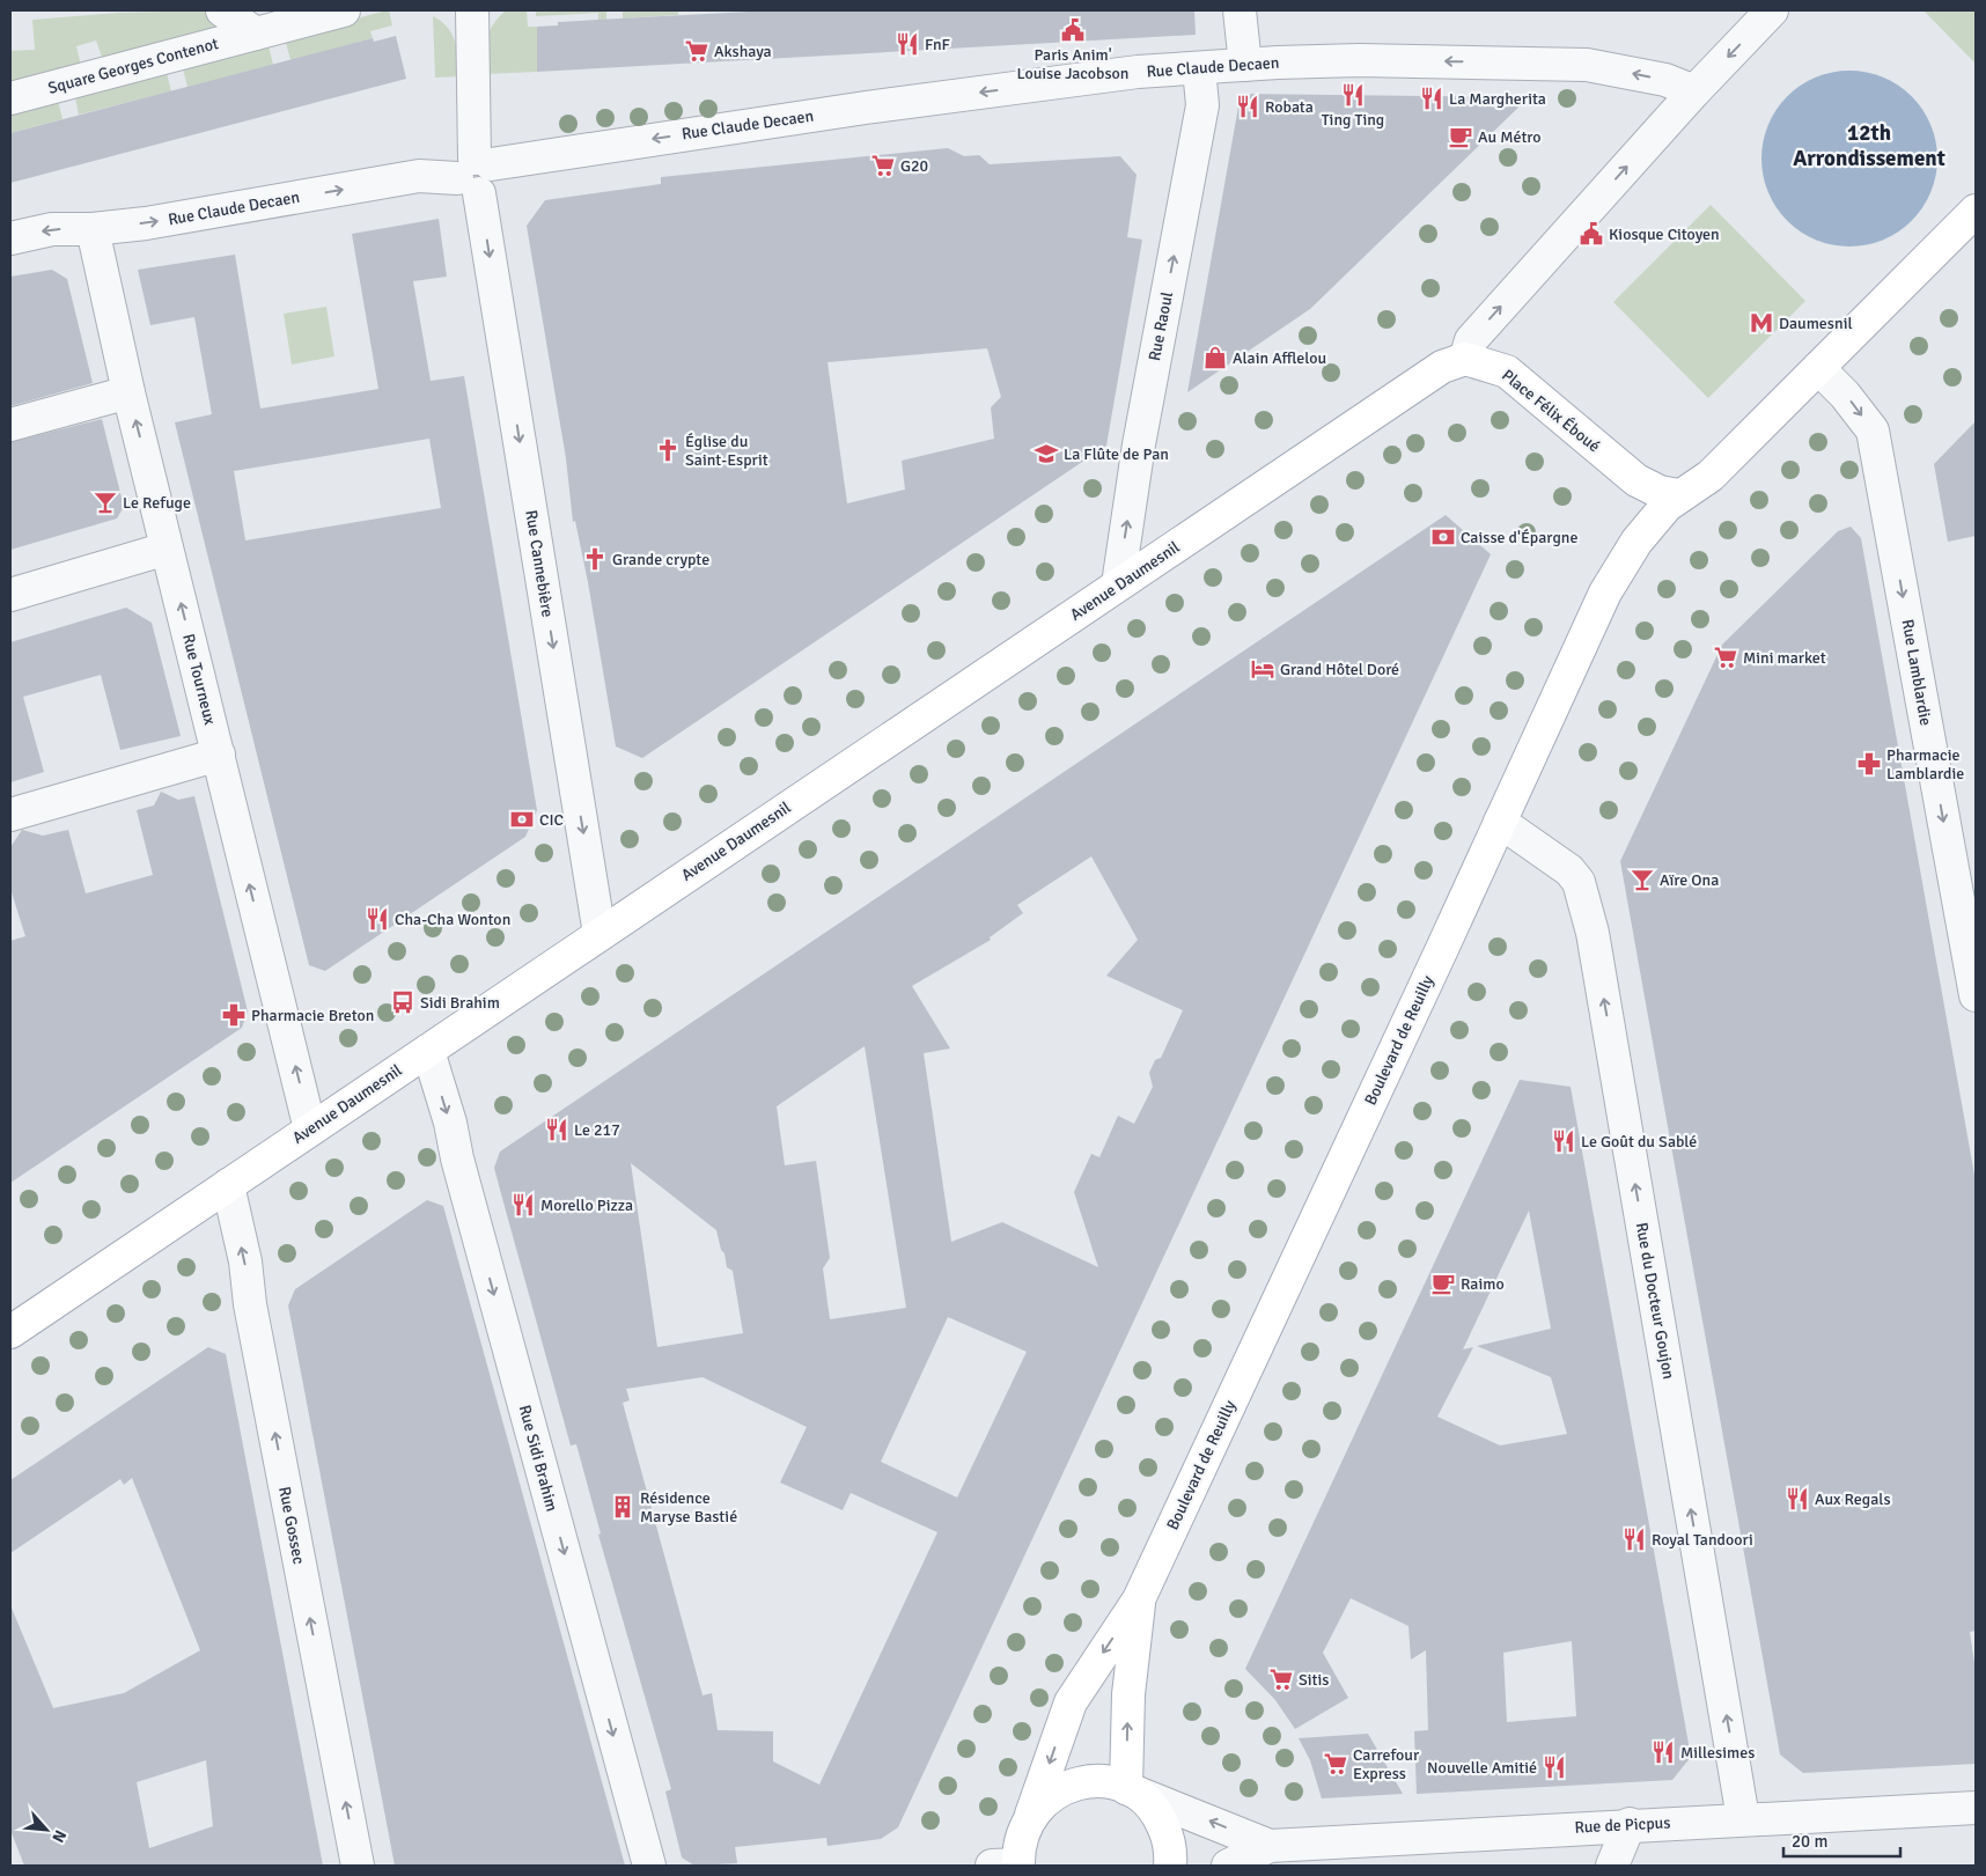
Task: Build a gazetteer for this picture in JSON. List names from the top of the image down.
{
  "streets": {
    "main road": [
      "Place Félix Éboué",
      "Avenue Daumesnil",
      "Boulevard de Reuilly",
      "Rue de Picpus"
    ],
    "street": [
      "Square Georges Contenot",
      "Rue Claude Decaen",
      "Rue Raoul",
      "Rue Cannebière",
      "Rue Lamblardie",
      "Rue Tourneux",
      "Rue du Docteur Goujon",
      "Rue Sidi Brahim",
      "Rue Gossec"
    ]
  },
  "crossings": [
    ["Rue Claude Decaen", "Rue Raoul"],
    ["Rue Claude Decaen", "Rue Cannebière"],
    ["Rue Claude Decaen", "Rue Tourneux"],
    ["Rue Raoul", "Avenue Daumesnil"],
    ["Place Félix Éboué", "Avenue Daumesnil"],
    ["Place Félix Éboué", "Boulevard de Reuilly"],
    ["Rue Cannebière", "Avenue Daumesnil"],
    ["Avenue Daumesnil", "Rue Tourneux"],
    ["Avenue Daumesnil", "Rue Sidi Brahim"],
    ["Avenue Daumesnil", "Rue Gossec"],
    ["Boulevard de Reuilly", "Rue du Docteur Goujon"],
    ["Boulevard de Reuilly", "Rue de Picpus"],
    ["Rue du Docteur Goujon", "Rue de Picpus"]
  ],
  "one_way": [
    "Rue Raoul",
    "Rue Cannebière",
    "Rue Lamblardie",
    "Rue Tourneux",
    "Rue du Docteur Goujon",
    "Rue Sidi Brahim",
    "Rue Gossec"
  ],
  "districts": ["12th Arrondissement"],
  "places": {
    "public building": ["Paris Anim' Louise Jacobson", "Kiosque Citoyen"],
    "restaurant": [
      "FnF",
      "Ting Ting",
      "La Margherita",
      "Robata",
      "Cha-Cha Wonton",
      "Le 217",
      "Le Goût du Sablé",
      "Morello Pizza",
      "Aux Regals",
      "Royal Tandoori",
      "Millesimes",
      "Nouvelle Amitié"
    ],
    "supermarket": [
      "Akshaya",
      "G20",
      "Mini market",
      "Sitis",
      "Carrefour Express"
    ],
    "cafe": ["Au Métro", "Raimo"],
    "metro station": ["Daumesnil"],
    "shop": ["Alain Afflelou"],
    "church": ["Église du Saint-Esprit", "Grande crypte"],
    "school or university": ["La Flûte de Pan"],
    "bar": ["Le Refuge", "Aïre Ona"],
    "bank": ["Caisse d'Épargne", "CIC"],
    "hotel": ["Grand Hôtel Doré"],
    "pharmacy": ["Pharmacie Lamblardie", "Pharmacie Breton"],
    "bus stop": ["Sidi Brahim"],
    "building": ["Résidence Maryse Bastié"]
  },
  "scale_bar": "20 m",
  "north": "bottom right"
}
